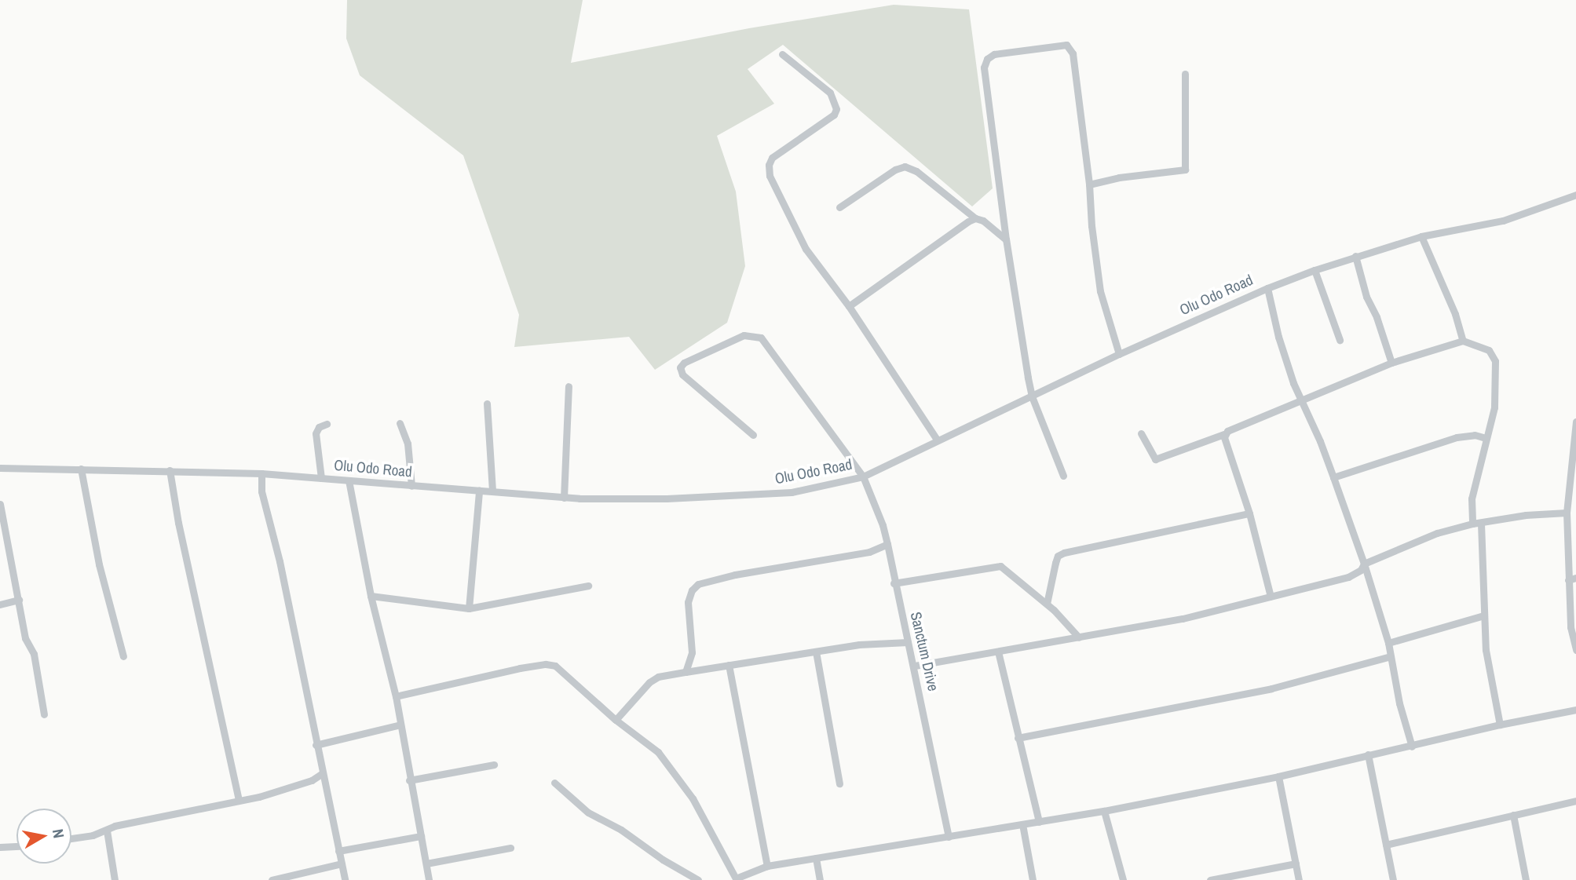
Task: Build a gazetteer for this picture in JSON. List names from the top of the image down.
{
  "streets": {
    "street": ["Olu Odo Road", "Sanctum Drive"]
  },
  "crossings": [
    ["Olu Odo Road", "Sanctum Drive"]
  ],
  "north": "right"
}
